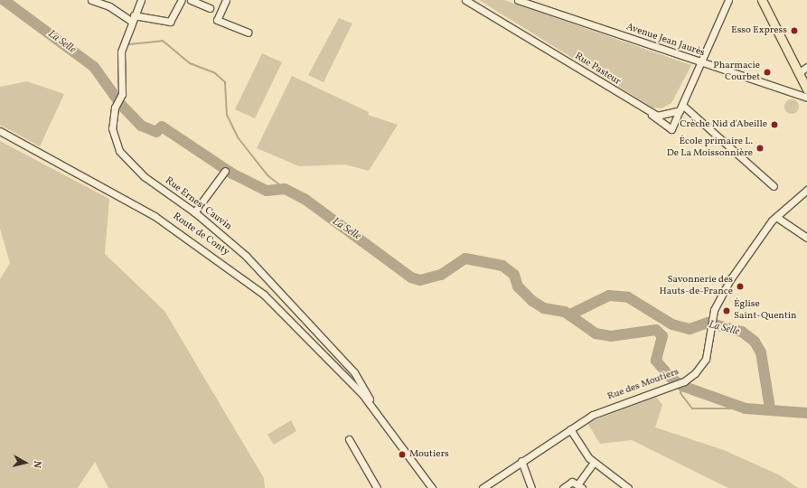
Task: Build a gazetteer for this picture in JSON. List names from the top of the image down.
{
  "streets": {
    "street": [
      "Avenue Jean Jaurès",
      "Rue Pasteur",
      "Rue Ernest Cauvin",
      "Route de Conty",
      "Rue des Moutiers"
    ]
  },
  "crossings": [
    ["Rue Ernest Cauvin", "Route de Conty"]
  ],
  "water": ["La Selle"],
  "places": [
    "Esso Express",
    "Pharmacie Courbet",
    "Crèche Nid d'Abeille",
    "École primaire L. De La Moissonnière",
    "Savonnerie des Hauts-de-France",
    "Église Saint-Quentin",
    "Moutiers"
  ],
  "north": "right"
}
